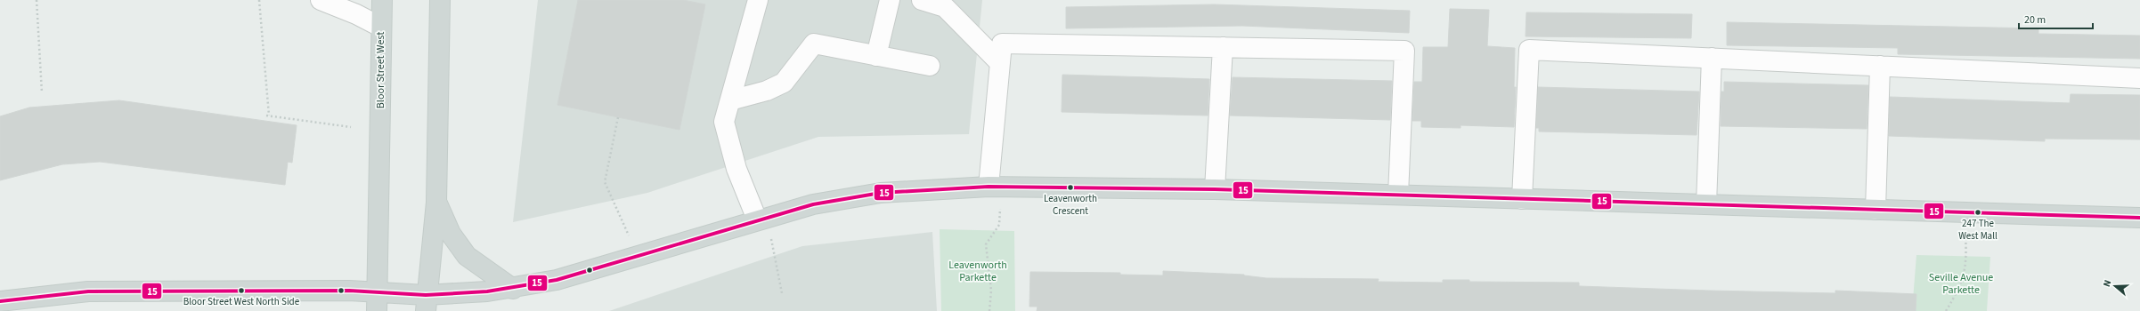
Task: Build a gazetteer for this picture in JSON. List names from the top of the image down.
{
  "streets": {
    "main road": ["Bloor Street West"]
  },
  "parks": ["Leavenworth Parkette", "Seville Avenue Parkette"],
  "places": ["Leavenworth Crescent", "247 The West Mall", "Bloor Street West North Side"],
  "lines": ["transit line 15"],
  "scale_bar": "20 m",
  "north": "left"
}
